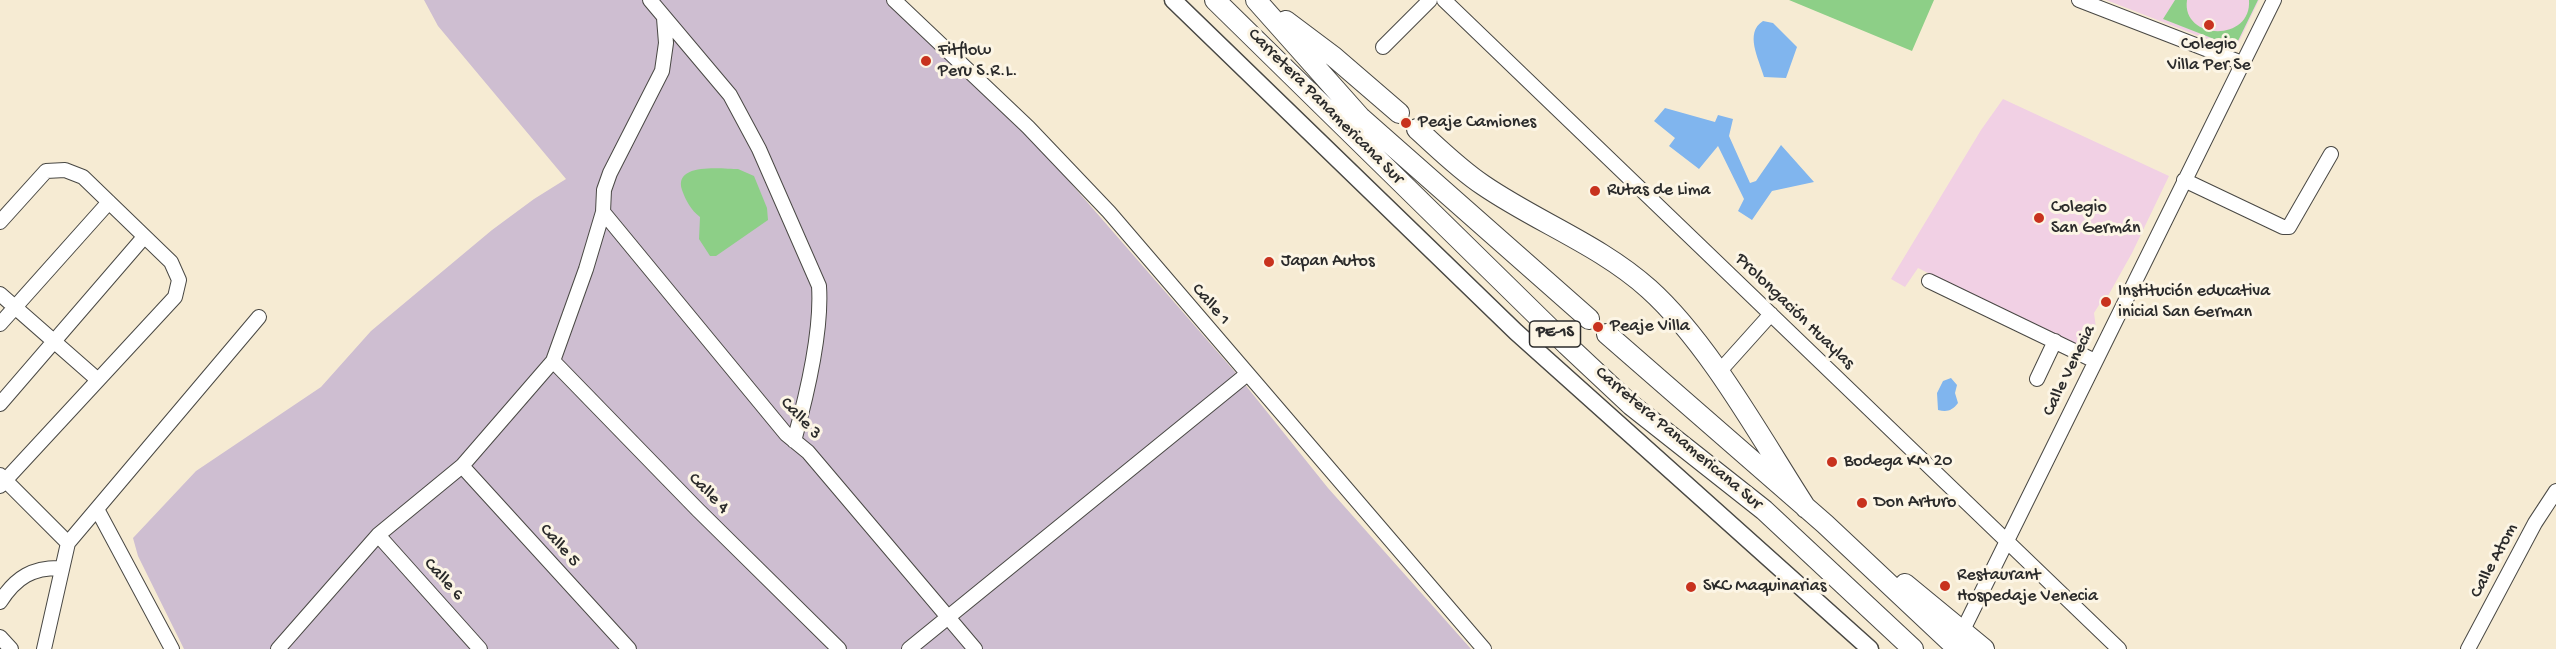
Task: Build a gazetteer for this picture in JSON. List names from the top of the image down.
{
  "streets": {
    "highway": ["Carretera Panamericana Sur", "PE-1S"],
    "street": [
      "Calle 1",
      "Prolongación Huaylas",
      "Calle Venecia",
      "Calle 3",
      "Calle 4",
      "Calle 5",
      "Calle Atom",
      "Calle 6"
    ]
  },
  "crossings": [
    ["Prolongación Huaylas", "Calle Venecia"]
  ],
  "places": [
    "Colegio Villa Per Se",
    "Fitflow Peru S.R.L.",
    "Peaje Camiones",
    "Rutas de Lima",
    "Colegio San Germán",
    "Japan Autos",
    "Institución educativa inicial San German",
    "Peaje Villa",
    "Bodega KM 20",
    "Don Arturo",
    "Restaurant Hospedaje Venecia",
    "SKC Maquinarias"
  ]
}
